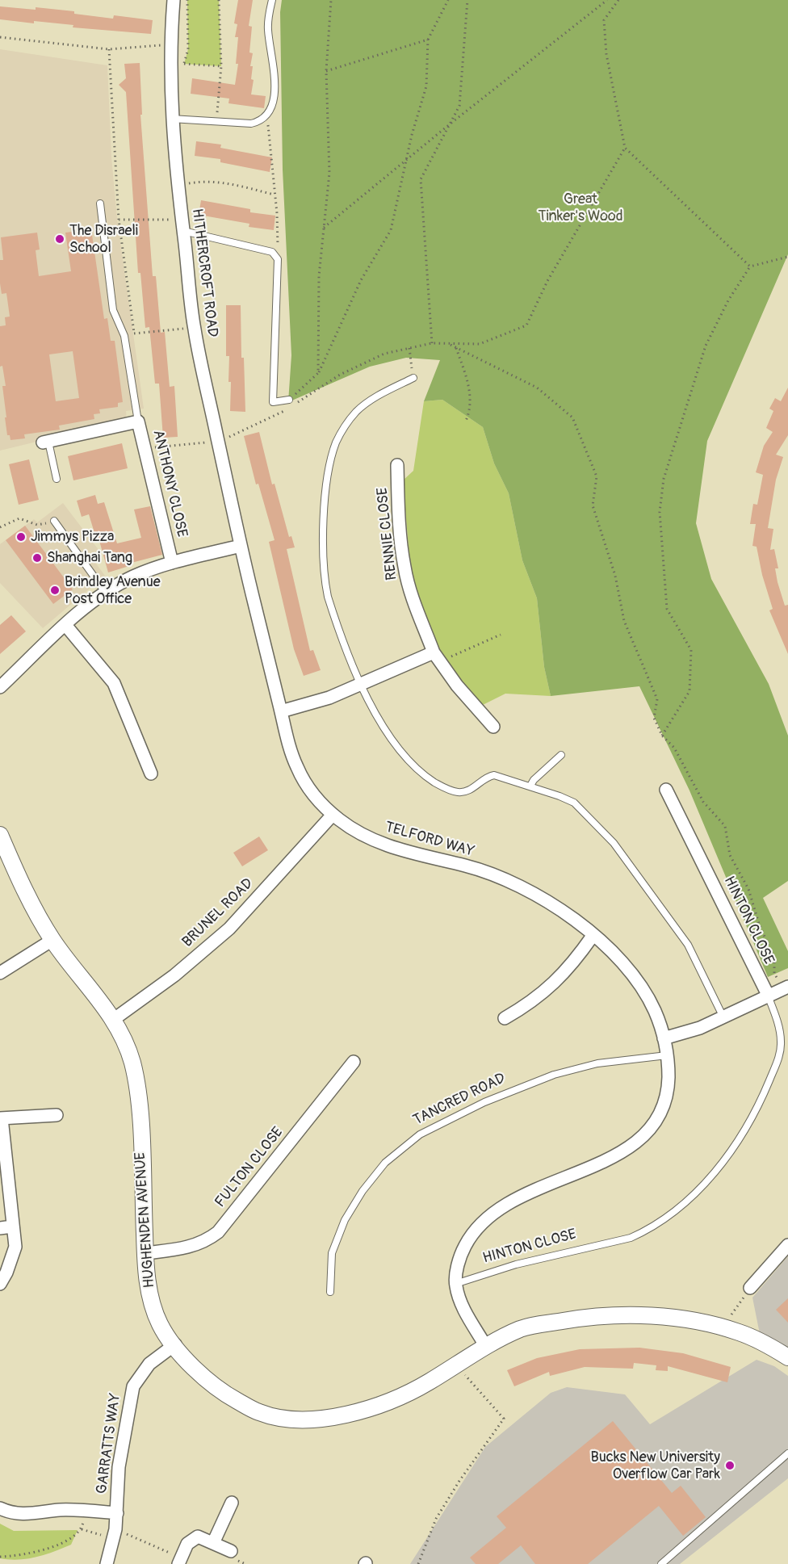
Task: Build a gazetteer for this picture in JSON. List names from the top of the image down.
{
  "streets": {
    "street": [
      "HITHERCROFT ROAD",
      "ANTHONY CLOSE",
      "RENNIE CLOSE",
      "TELFORD WAY",
      "BRUNEL ROAD",
      "HINTON CLOSE",
      "FULTON CLOSE",
      "HUGHENDEN AVENUE",
      "GARRATTS WAY"
    ],
    "lane": ["TANCRED ROAD"]
  },
  "crossings": [
    ["HITHERCROFT ROAD", "TELFORD WAY"],
    ["TELFORD WAY", "BRUNEL ROAD"],
    ["TELFORD WAY", "HINTON CLOSE"],
    ["TELFORD WAY", "TANCRED ROAD"],
    ["TELFORD WAY", "HUGHENDEN AVENUE"],
    ["BRUNEL ROAD", "HUGHENDEN AVENUE"],
    ["FULTON CLOSE", "HUGHENDEN AVENUE"],
    ["HUGHENDEN AVENUE", "GARRATTS WAY"]
  ],
  "parks": ["Great Tinker's Wood"],
  "places": [
    "The Disraeli School",
    "Jimmys Pizza",
    "Shanghai Tang",
    "Brindley Avenue Post Office",
    "Bucks New University Overflow Car Park"
  ]
}
